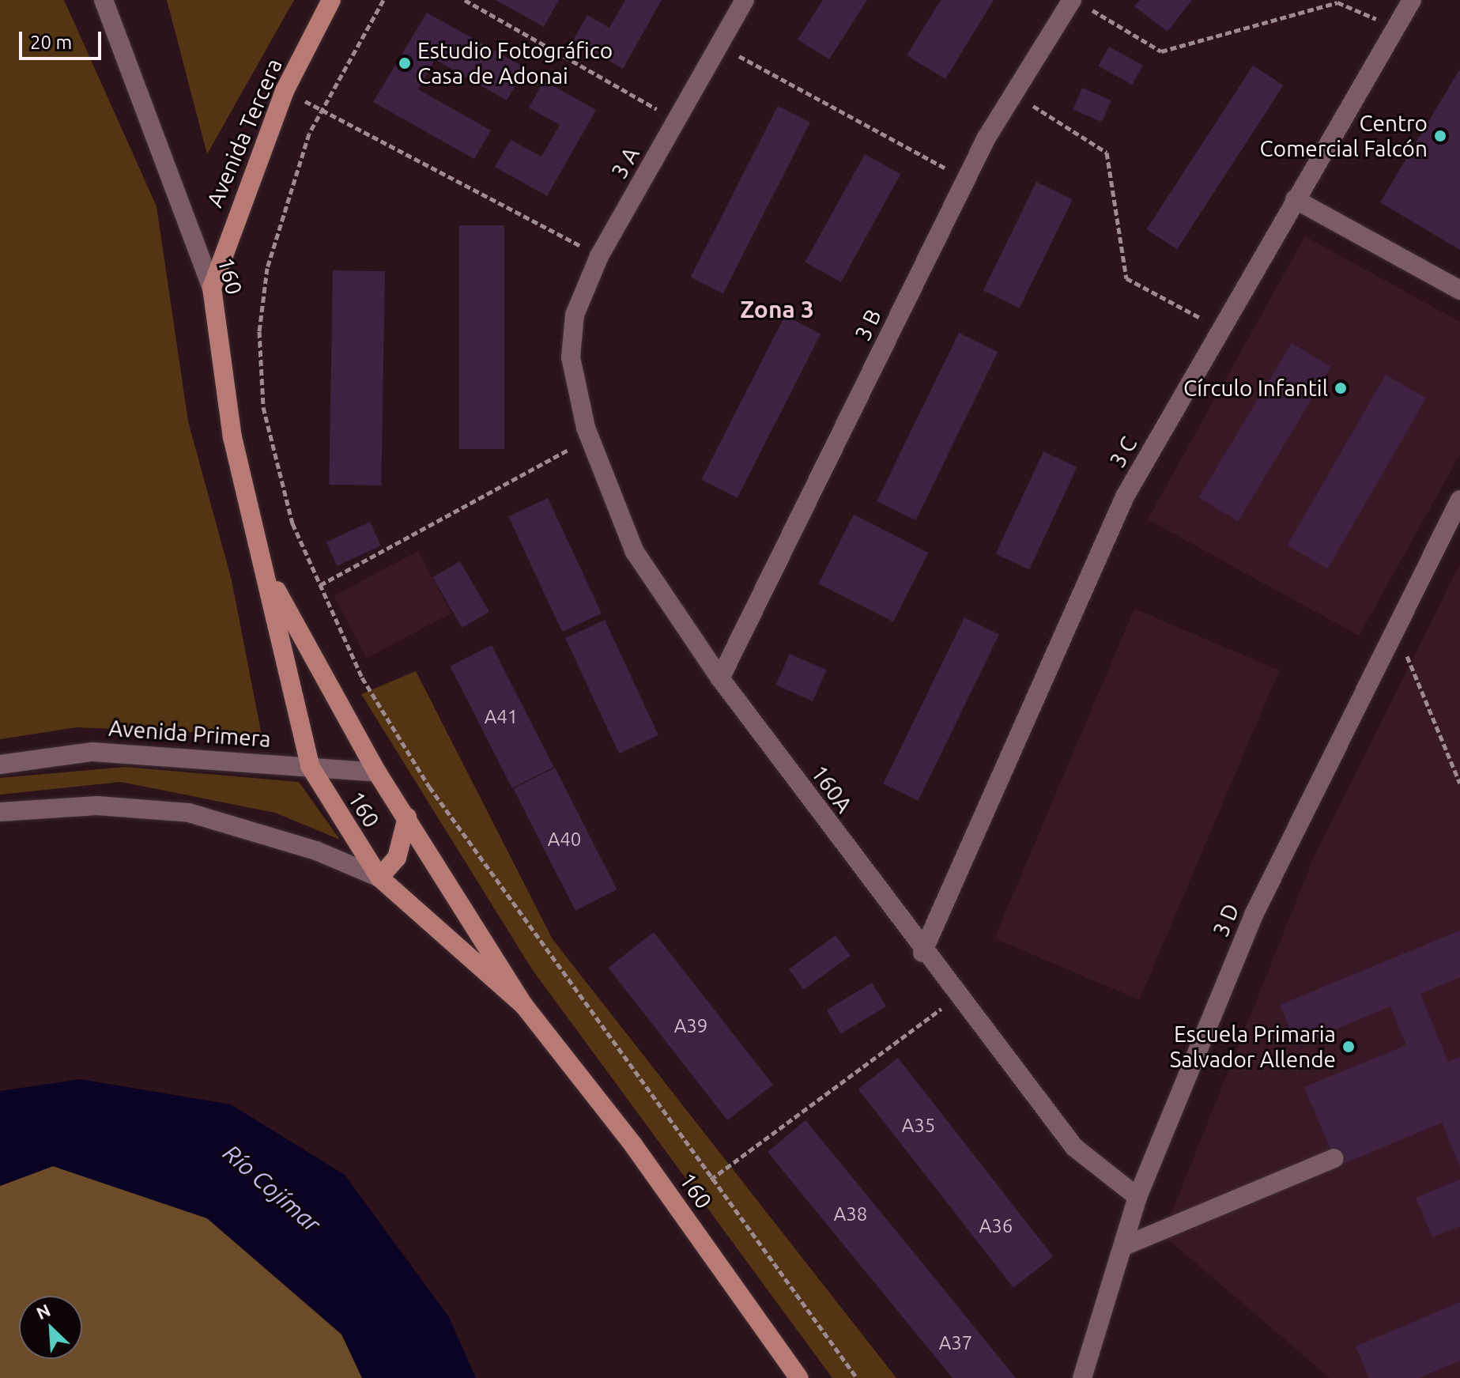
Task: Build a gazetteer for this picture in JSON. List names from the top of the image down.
{
  "streets": {
    "main road": ["Avenida Tercera", "160"],
    "street": [
      "3 A",
      "3 B",
      "3 C",
      "Avenida Primera",
      "160A",
      "3 D"
    ]
  },
  "crossings": [
    ["Avenida Tercera", "160"],
    ["3 A", "160A"],
    ["160", "Avenida Primera"],
    ["3 B", "160A"],
    ["3 C", "160A"],
    ["160A", "3 D"]
  ],
  "districts": ["Zona 3"],
  "water": ["Río Cojímar"],
  "places": [
    "Estudio Fotográfico Casa de Adonai",
    "Centro Comercial Falcón",
    "Círculo Infantil",
    "Escuela Primaria Salvador Allende"
  ],
  "house_numbers": [
    "A41",
    "A40",
    "A39",
    "A35",
    "A38",
    "A36",
    "A37"
  ],
  "scale_bar": "20 m",
  "north": "top left"
}
